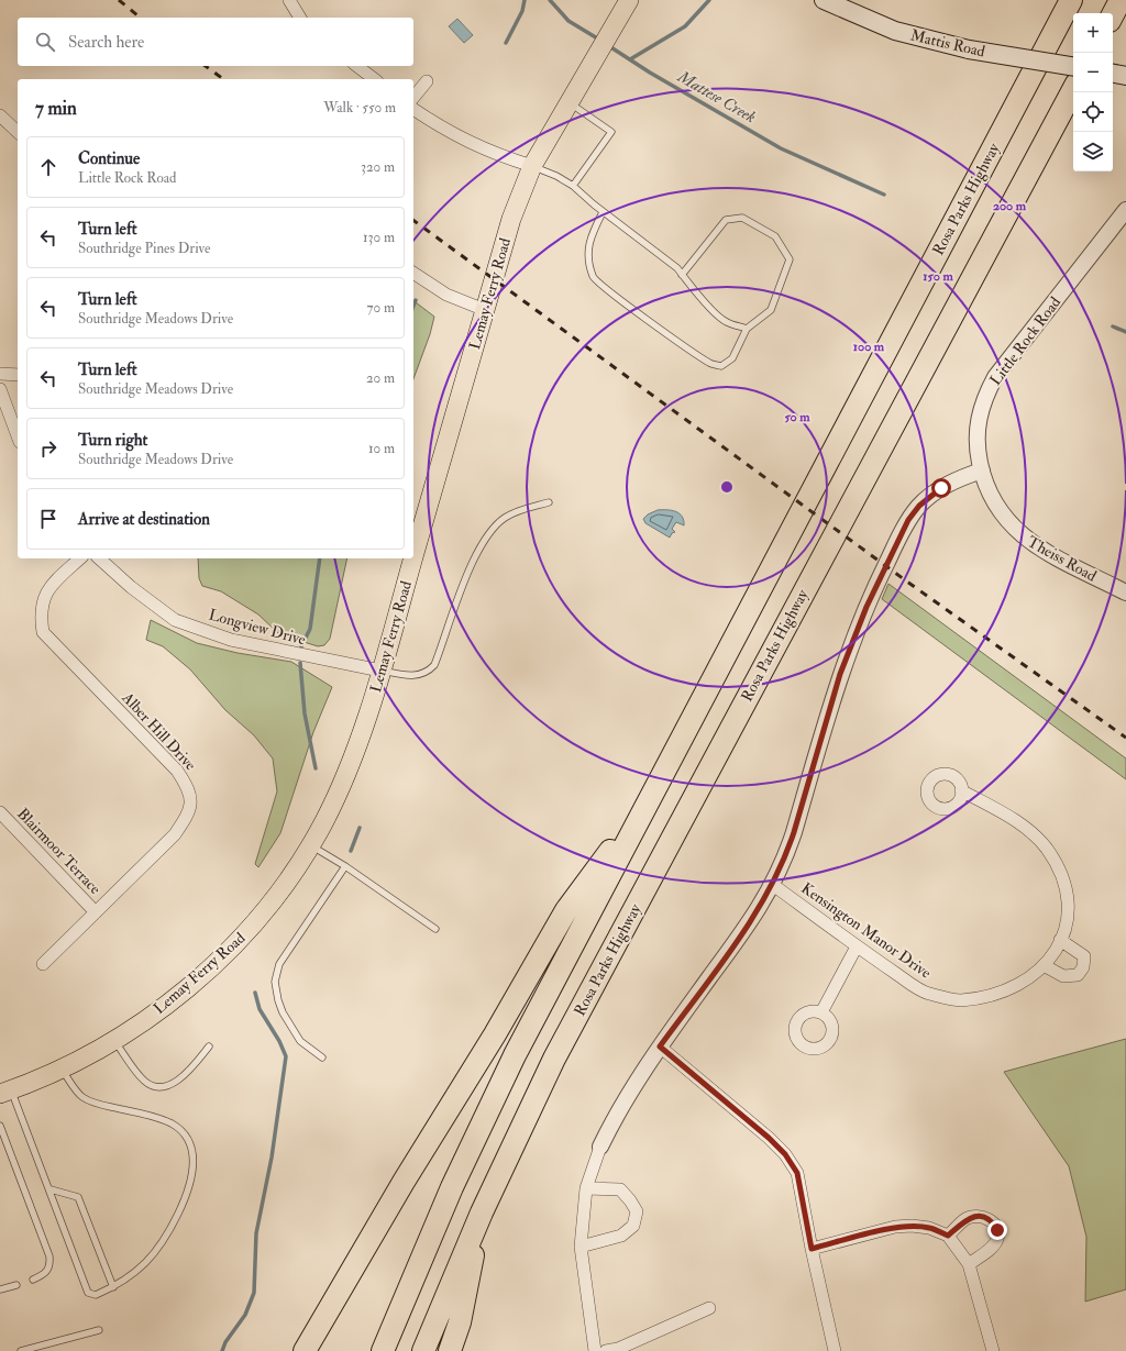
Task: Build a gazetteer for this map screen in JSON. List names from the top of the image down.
{
  "streets": {
    "highway": ["Rosa Parks Highway"],
    "main road": ["Mattis Road", "Lemay Ferry Road"],
    "street": [
      "Little Rock Road",
      "Theiss Road",
      "Longview Drive",
      "Alber Hill Drive",
      "Blairmoor Terrace",
      "Kensington Manor Drive"
    ]
  },
  "crossings": [
    ["Lemay Ferry Road", "Longview Drive"],
    ["Little Rock Road", "Theiss Road"],
    ["Alber Hill Drive", "Blairmoor Terrace"]
  ],
  "water": ["Mattese Creek"],
  "page": {
    "map_buttons": ["+", "−"],
    "search": "Search here",
    "heading": ["7 min", "Walk · 550 m"],
    "list": [
      ["Continue", "Little Rock Road", "320 m"],
      ["Turn left", "Southridge Pines Drive", "130 m"],
      ["Turn left", "Southridge Meadows Drive", "70 m"],
      ["Turn left", "Southridge Meadows Drive", "20 m"],
      ["Turn right", "Southridge Meadows Drive", "10 m"],
      "Arrive at destination"
    ]
  },
  "rings": [
    "200 m",
    "150 m",
    "100 m",
    "50 m"
  ]
}
